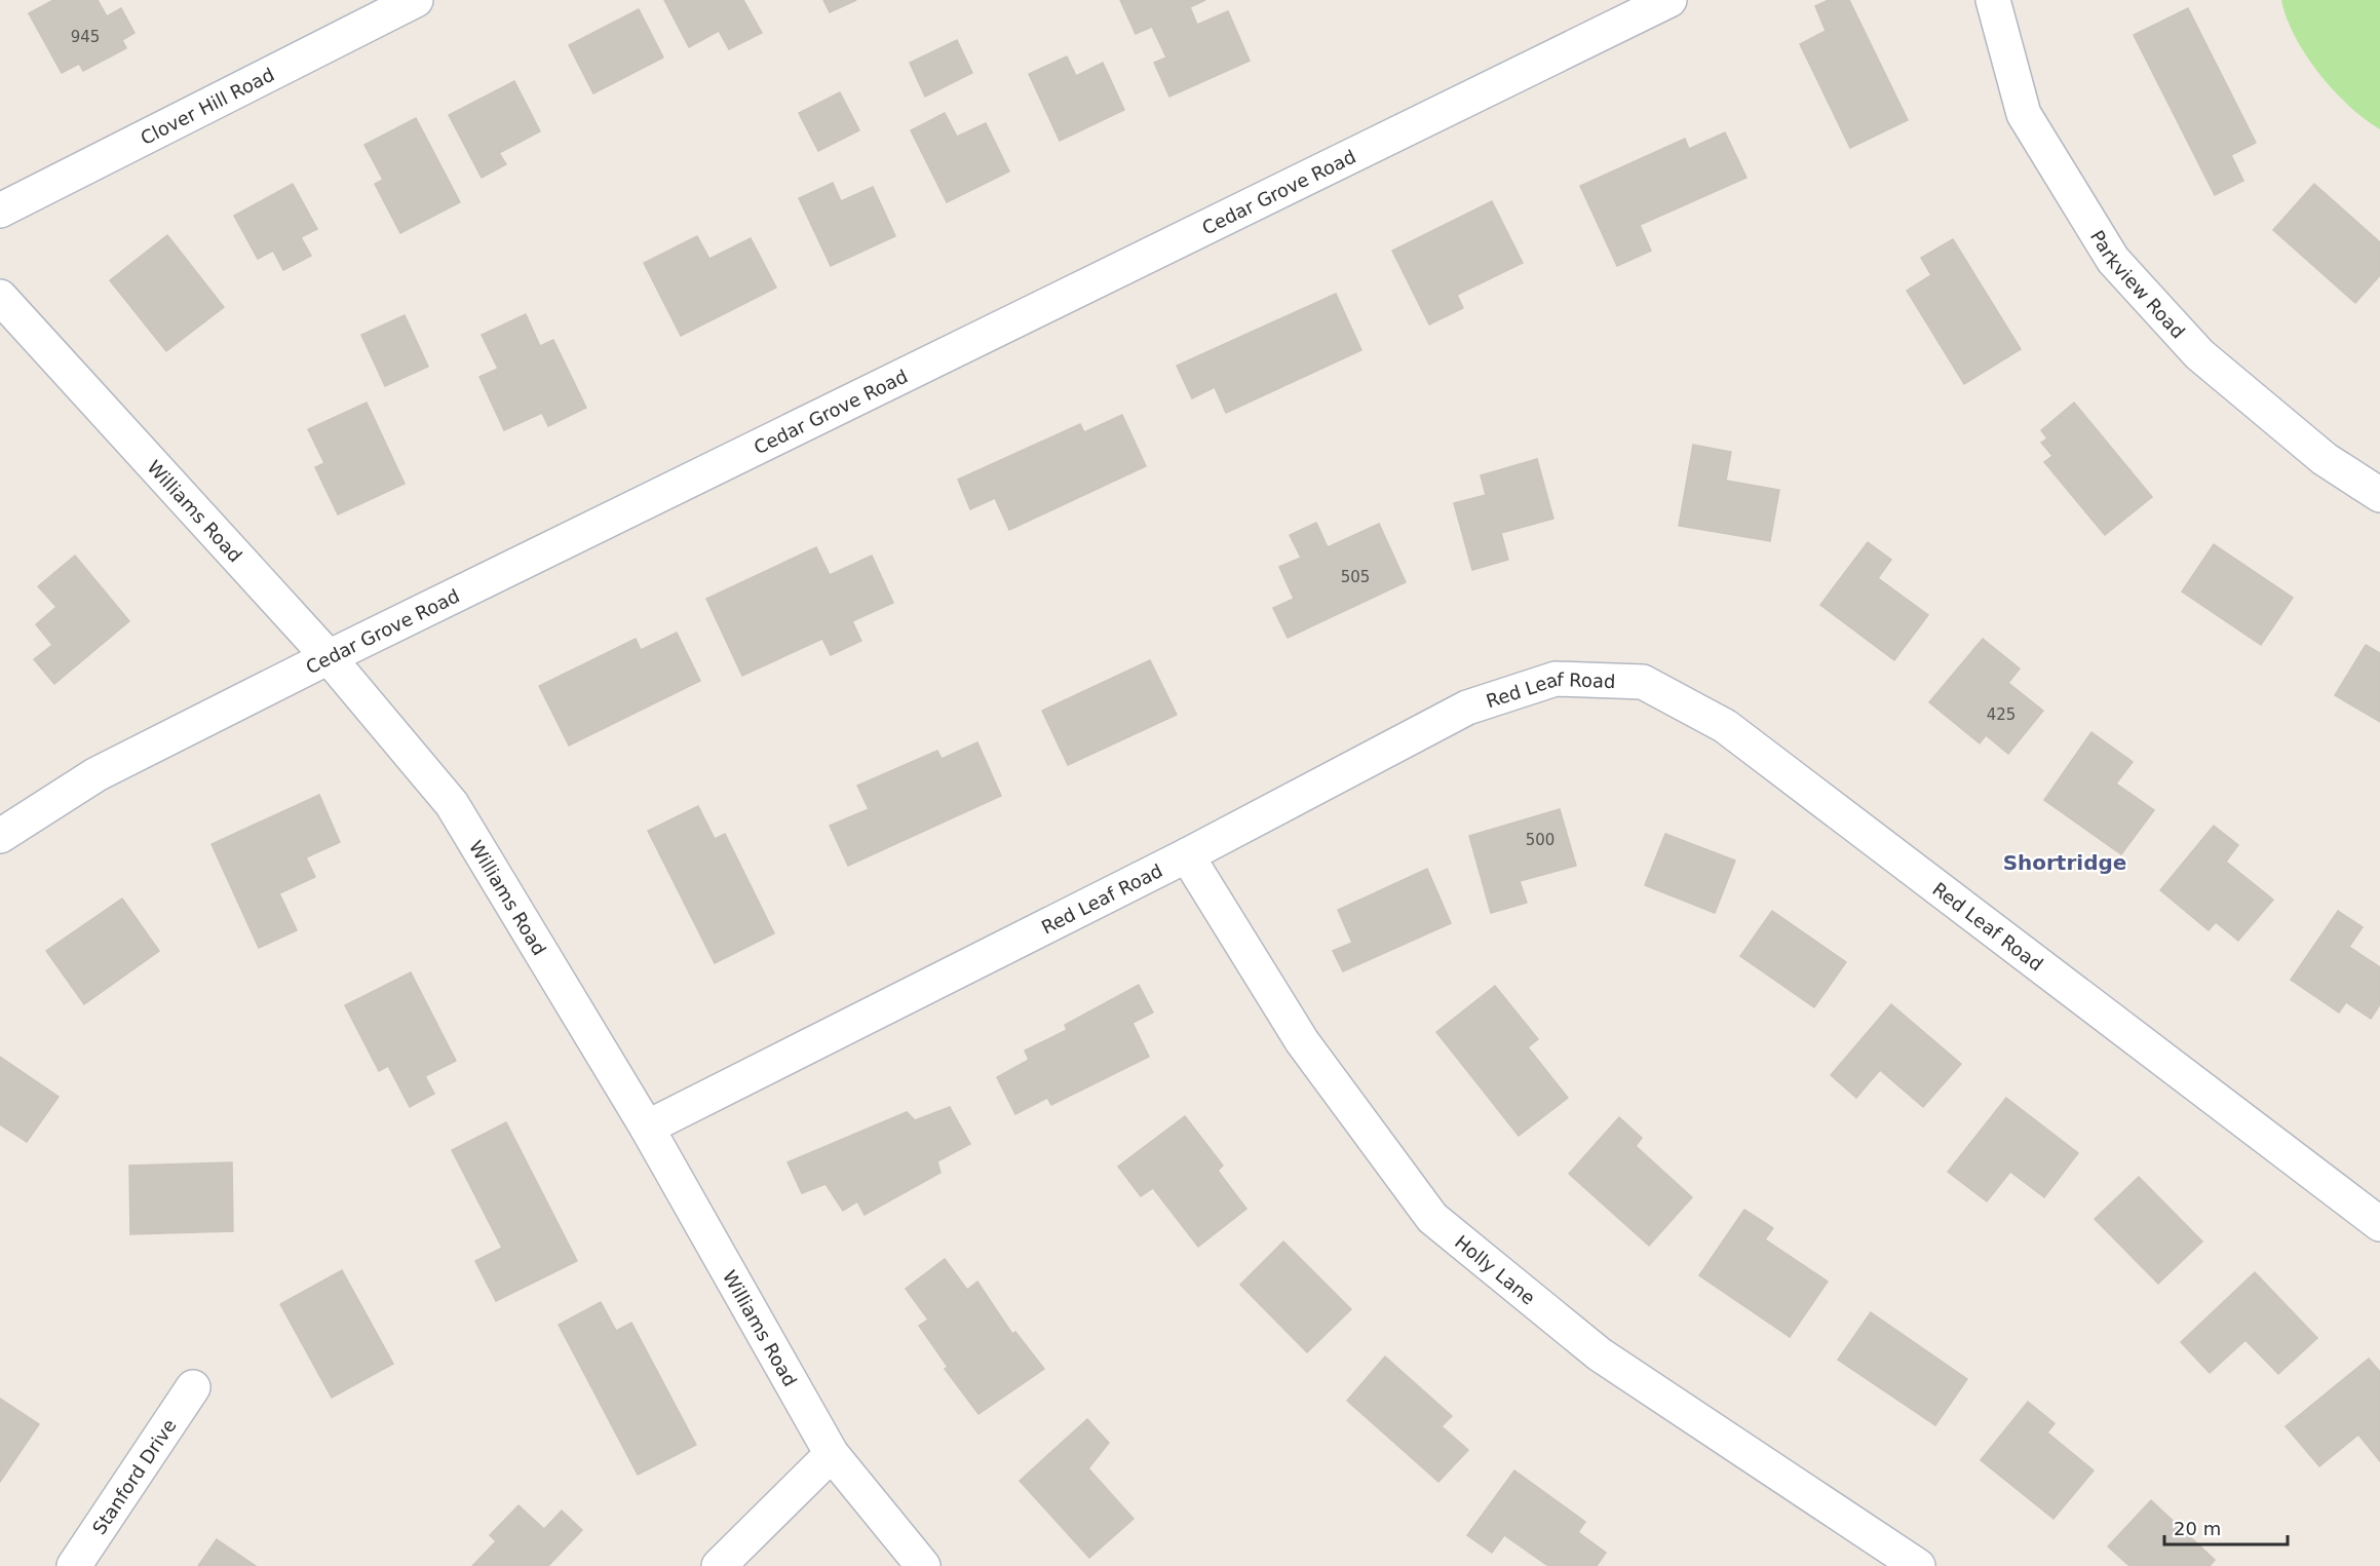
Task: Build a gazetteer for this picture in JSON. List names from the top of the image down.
{
  "streets": {
    "street": [
      "Clover Hill Road",
      "Cedar Grove Road",
      "Parkview Road",
      "Williams Road",
      "Red Leaf Road",
      "Holly Lane",
      "Stanford Drive"
    ]
  },
  "crossings": [
    ["Cedar Grove Road", "Williams Road"],
    ["Williams Road", "Red Leaf Road"],
    ["Red Leaf Road", "Holly Lane"]
  ],
  "districts": ["Shortridge"],
  "house_numbers": [
    "945",
    "505",
    "425",
    "500"
  ],
  "scale_bar": "20 m"
}
